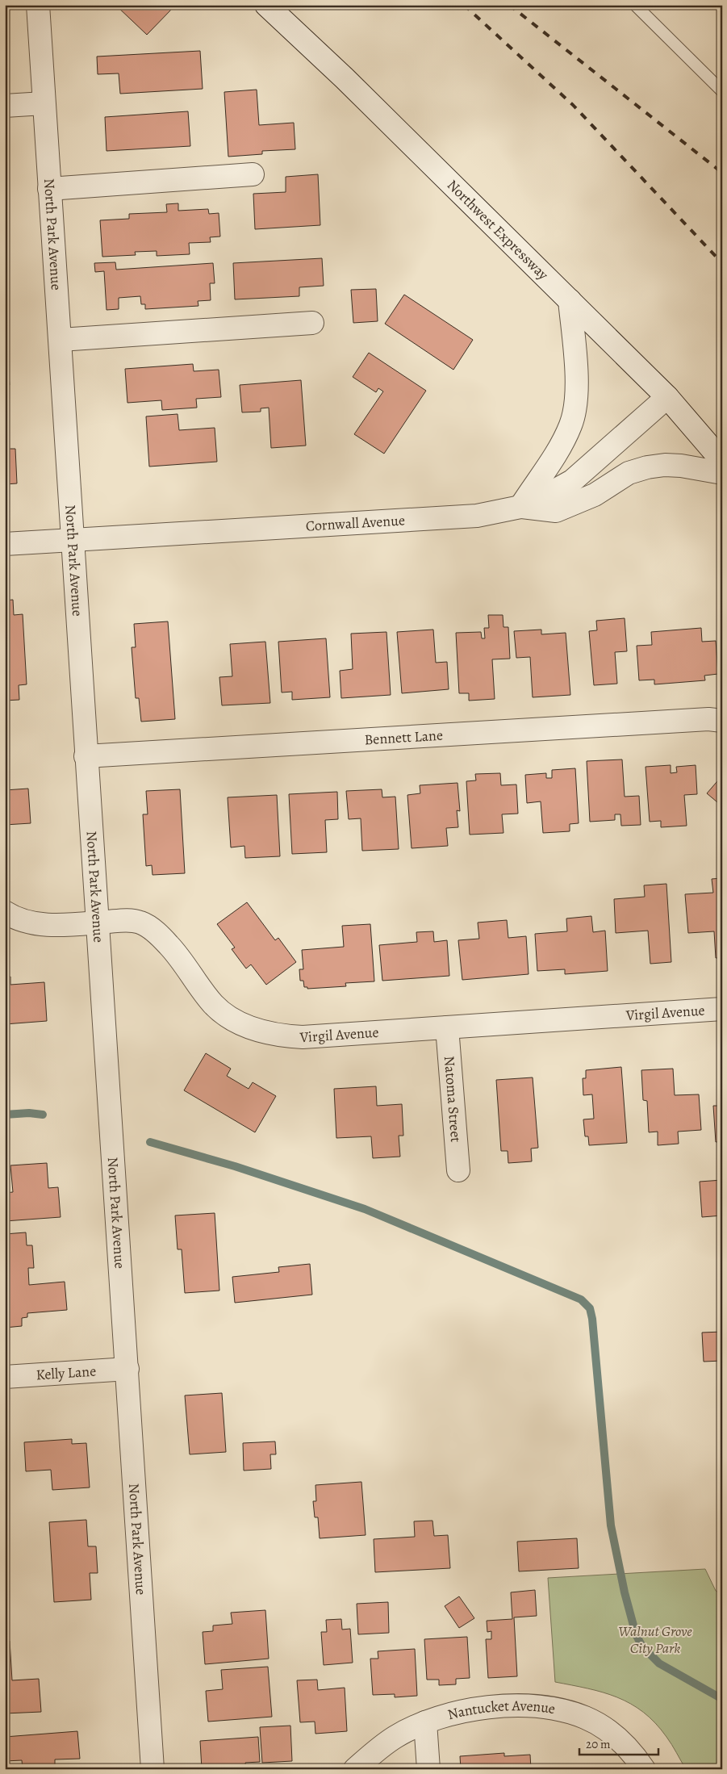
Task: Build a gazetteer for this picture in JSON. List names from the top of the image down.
{
  "streets": {
    "street": [
      "Northwest Expressway",
      "North Park Avenue",
      "Cornwall Avenue",
      "Bennett Lane",
      "Virgil Avenue",
      "Natoma Street",
      "Kelly Lane",
      "Nantucket Avenue"
    ]
  },
  "crossings": [
    ["Northwest Expressway", "Cornwall Avenue"],
    ["North Park Avenue", "Cornwall Avenue"],
    ["North Park Avenue", "Bennett Lane"],
    ["North Park Avenue", "Virgil Avenue"],
    ["North Park Avenue", "Kelly Lane"],
    ["Virgil Avenue", "Natoma Street"]
  ],
  "parks": ["Walnut Grove City Park"],
  "scale_bar": "20 m"
}
